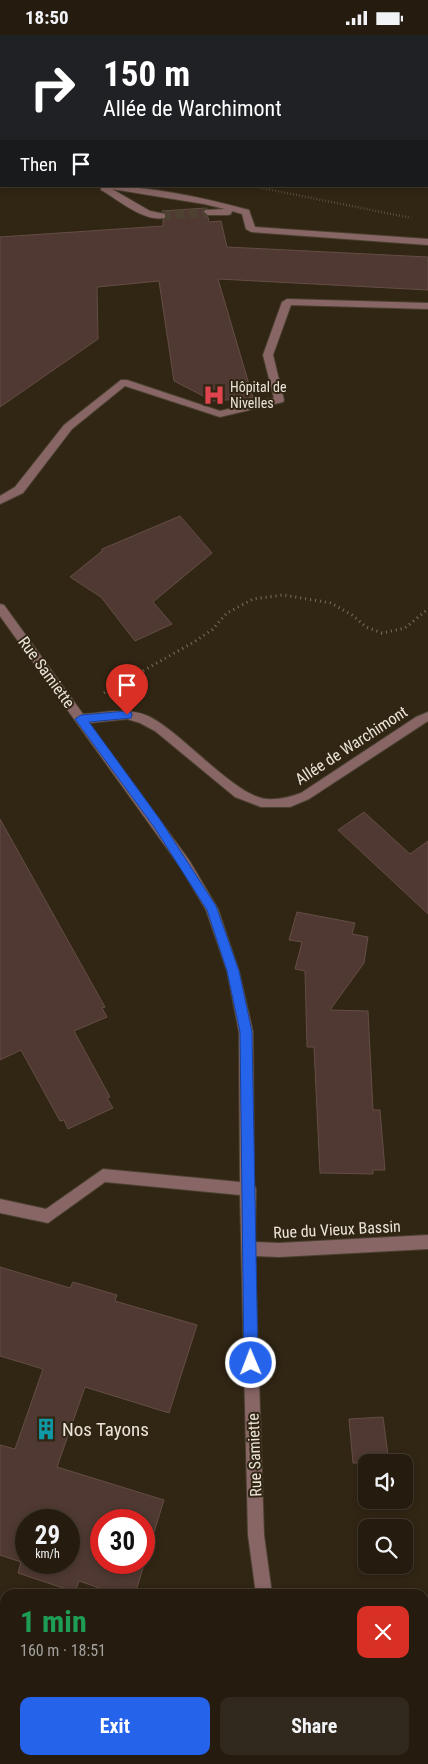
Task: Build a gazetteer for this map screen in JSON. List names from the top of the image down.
{
  "streets": {
    "street": ["Rue Samiette", "Allée de Warchimont", "Rue du Vieux Bassin"]
  },
  "crossings": [
    ["Rue Samiette", "Allée de Warchimont"],
    ["Rue Samiette", "Rue du Vieux Bassin"]
  ],
  "places": {
    "hospital": ["Hôpital de Nivelles"],
    "building": ["Nos Tayons"]
  },
  "page": {
    "status": "18:50",
    "turn": ["150 m", "Allée de Warchimont"],
    "then": "Then",
    "speed": "29 km/h",
    "limit": "30",
    "heading": ["1 min", "160 m · 18:51"],
    "buttons": ["Exit", "Share"]
  }
}
